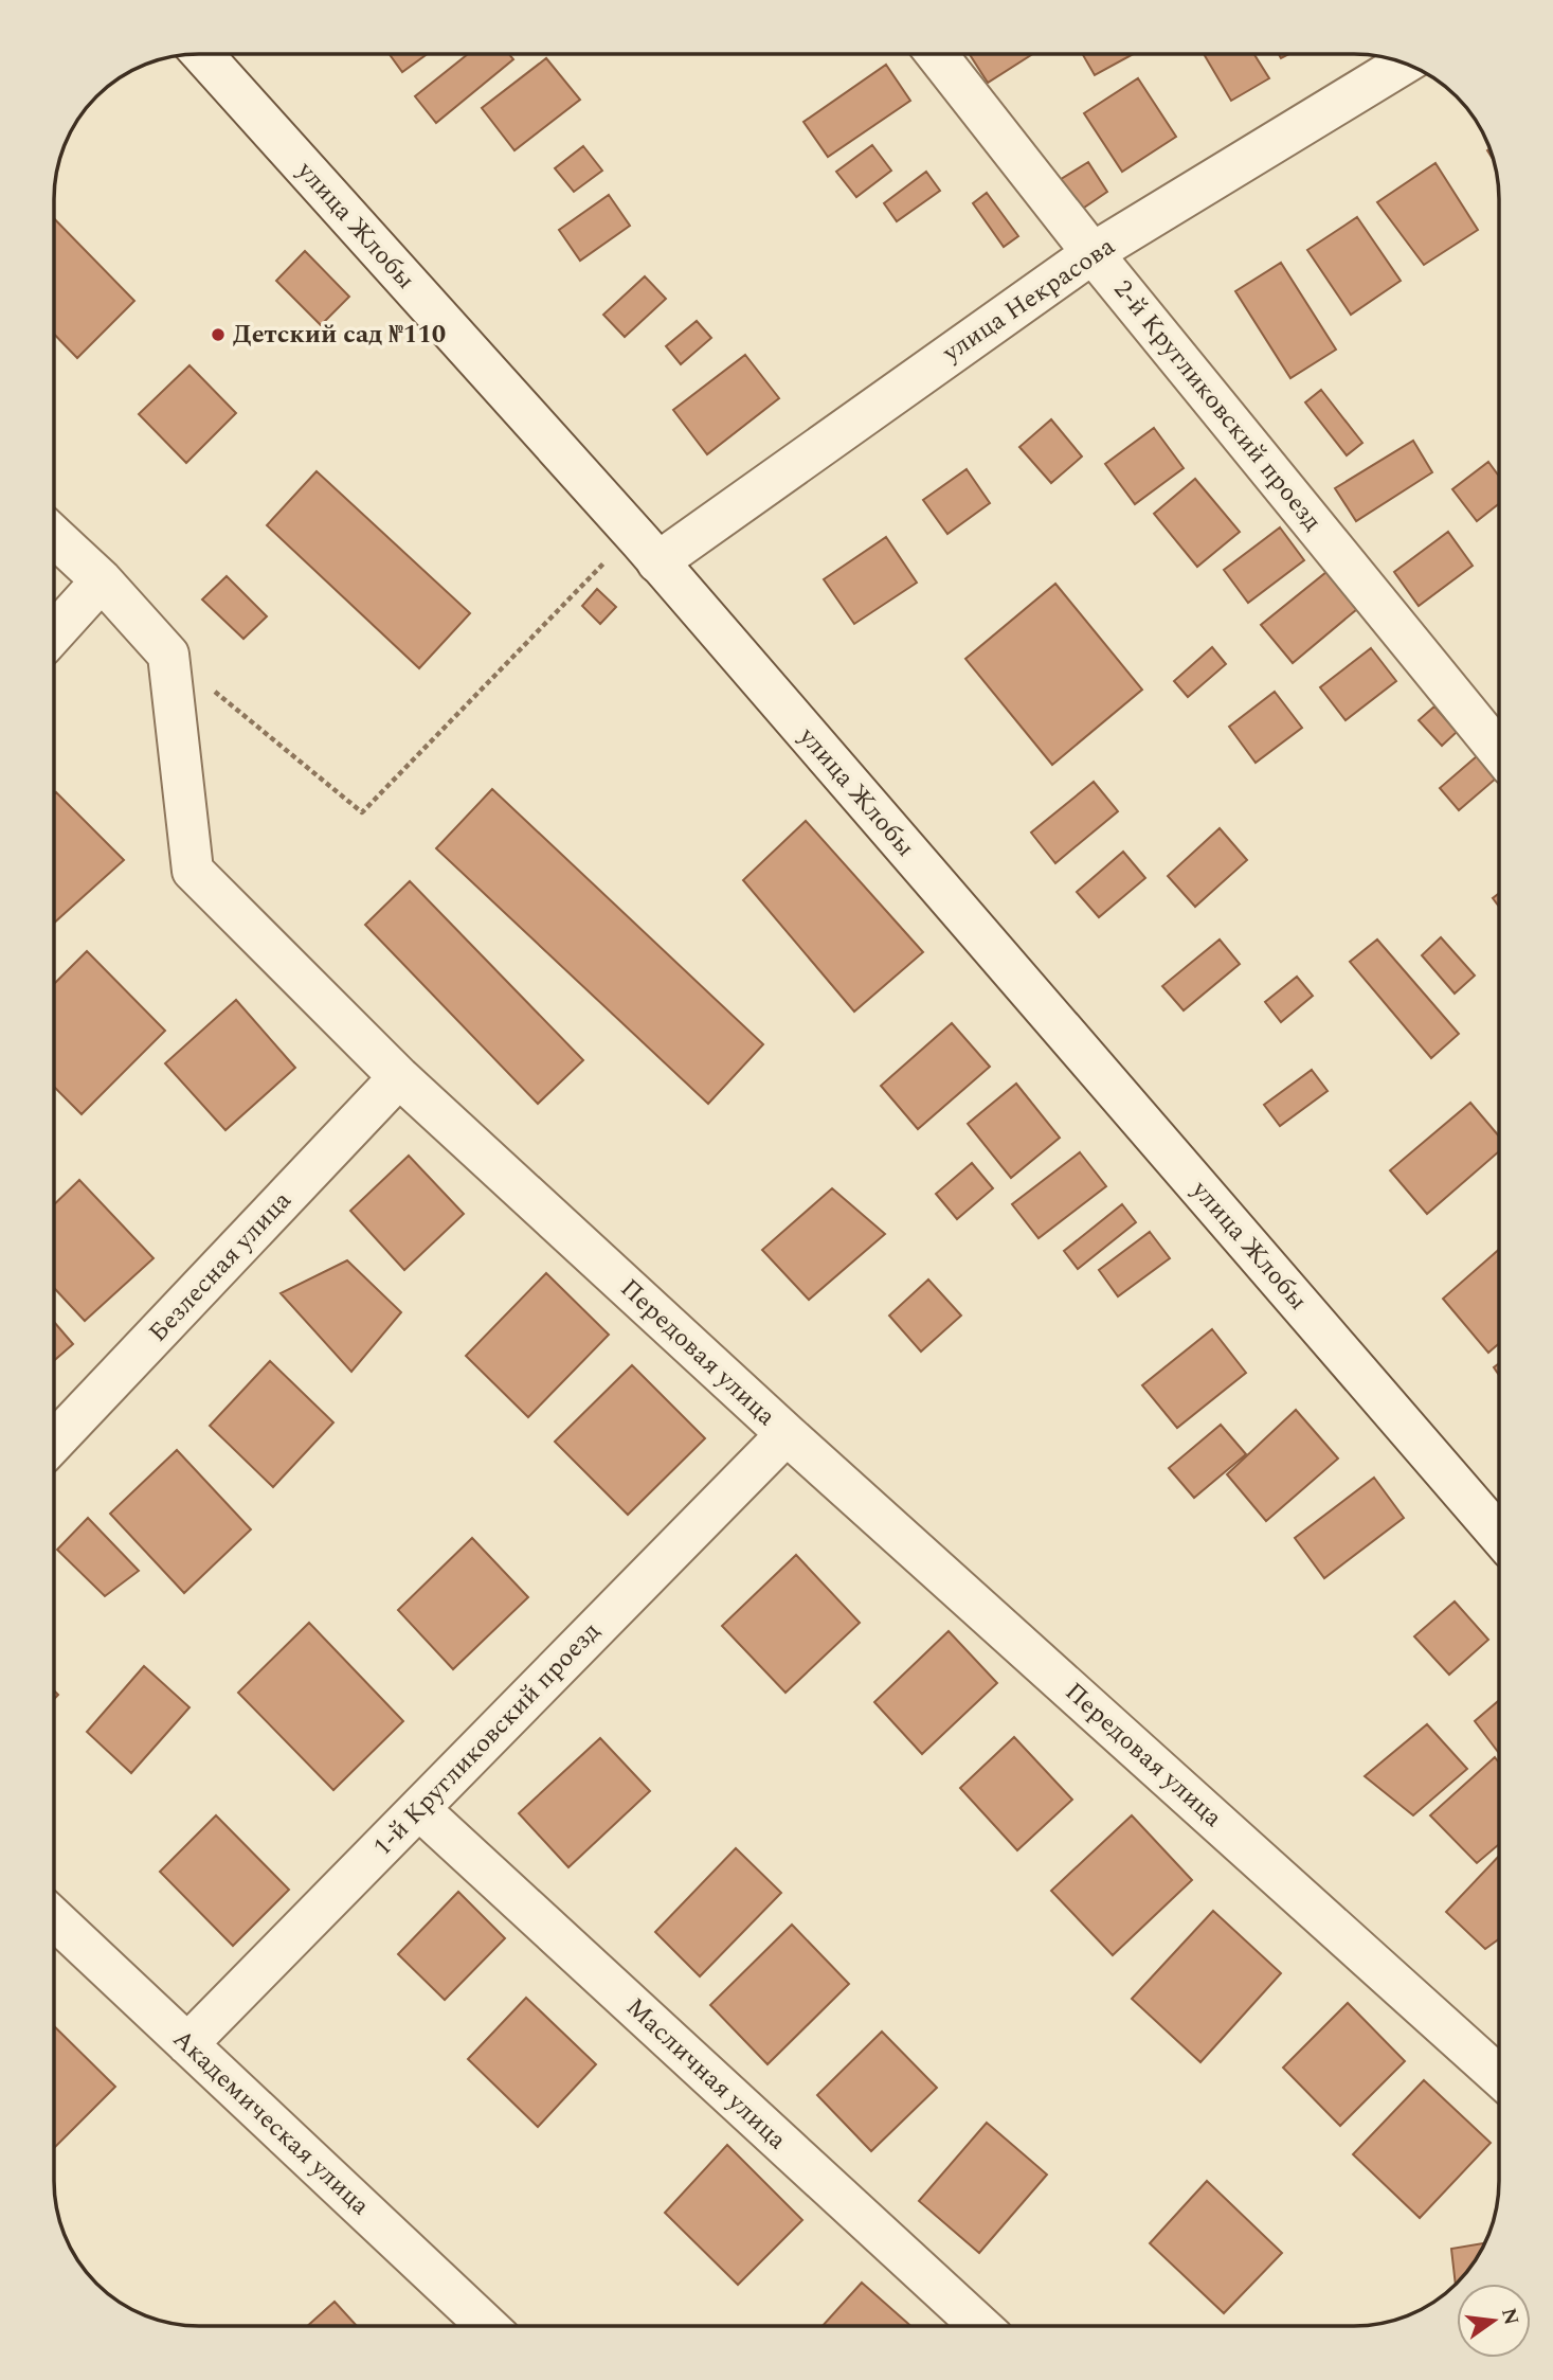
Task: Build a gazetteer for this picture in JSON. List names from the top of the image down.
{
  "streets": {
    "street": [
      "улица Жлобы",
      "улица Некрасова",
      "2-й Кругликовский проезд",
      "Безлесная улица",
      "Передовая улица",
      "1-й Кругликовский проезд",
      "Масличная улица",
      "Академическая улица"
    ]
  },
  "crossings": [
    ["улица Жлобы", "улица Некрасова"],
    ["улица Некрасова", "2-й Кругликовский проезд"],
    ["Безлесная улица", "Передовая улица"],
    ["Передовая улица", "1-й Кругликовский проезд"],
    ["1-й Кругликовский проезд", "Масличная улица"],
    ["1-й Кругликовский проезд", "Академическая улица"]
  ],
  "places": ["Детский сад №110"],
  "north": "right"
}
